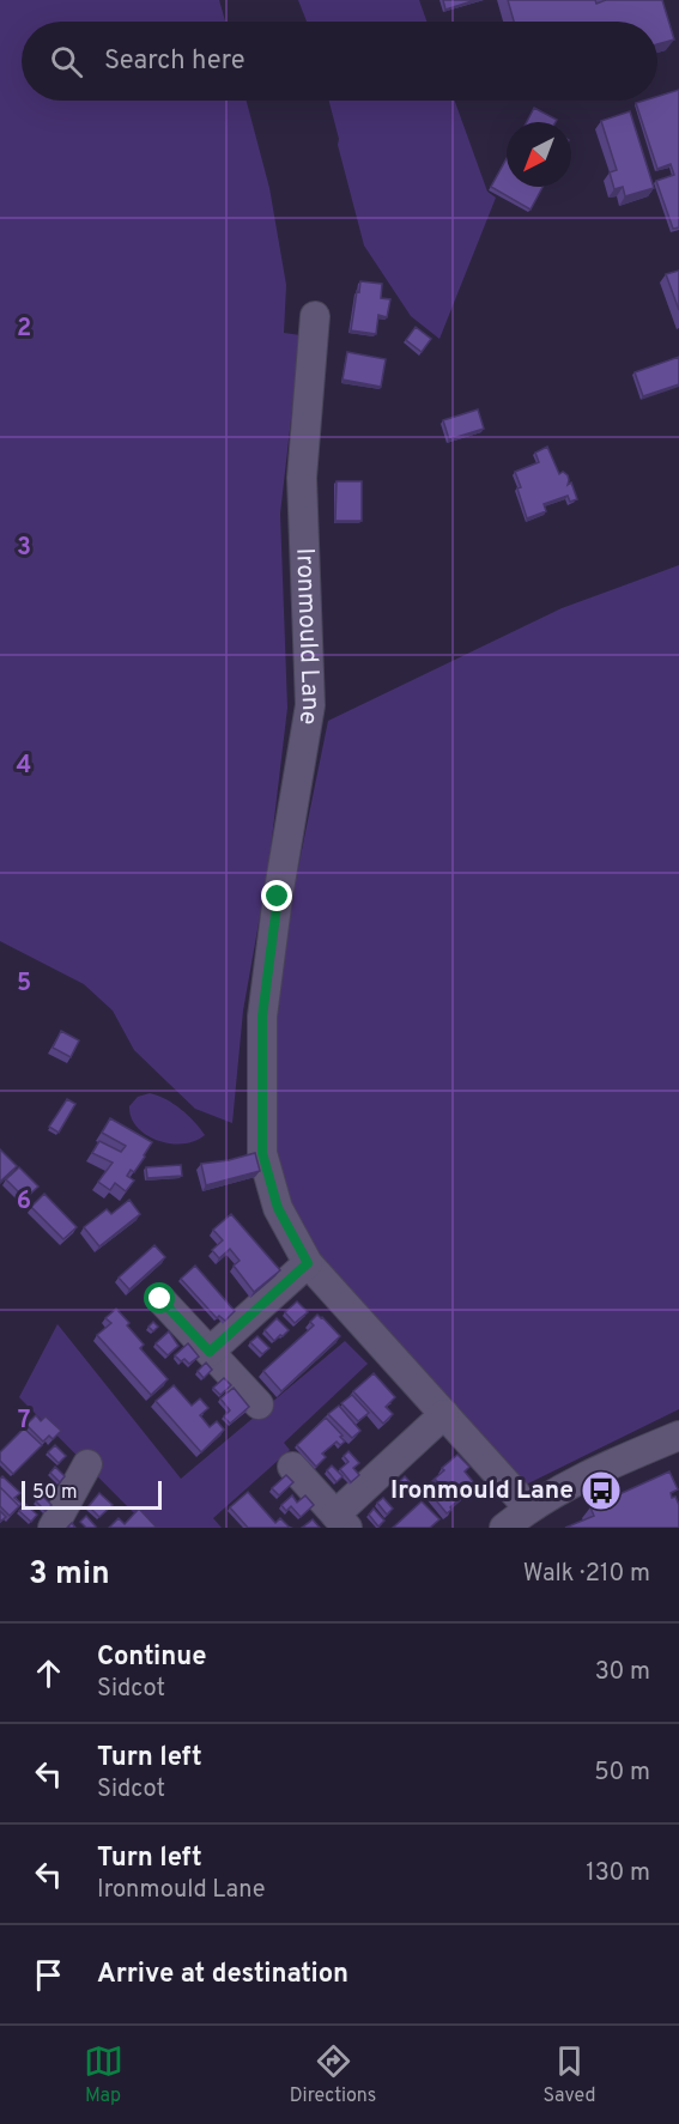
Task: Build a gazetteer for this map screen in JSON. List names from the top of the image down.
{
  "streets": {
    "street": ["Ironmould Lane"]
  },
  "places": {
    "bus stop": ["Ironmould Lane"]
  },
  "scale_bar": "50 m",
  "north": "bottom left",
  "page": {
    "search": "Search here",
    "scale": "50 m",
    "heading": ["3 min", "Walk · 210 m"],
    "list": [
      ["Continue", "Sidcot", "30 m"],
      ["Turn left", "Sidcot", "50 m"],
      ["Turn left", "Ironmould Lane", "130 m"],
      "Arrive at destination"
    ],
    "nav": ["Map", "Directions", "Saved"]
  },
  "grid": {
    "rows": [
      "2",
      "3",
      "4",
      "5",
      "6",
      "7"
    ]
  }
}
